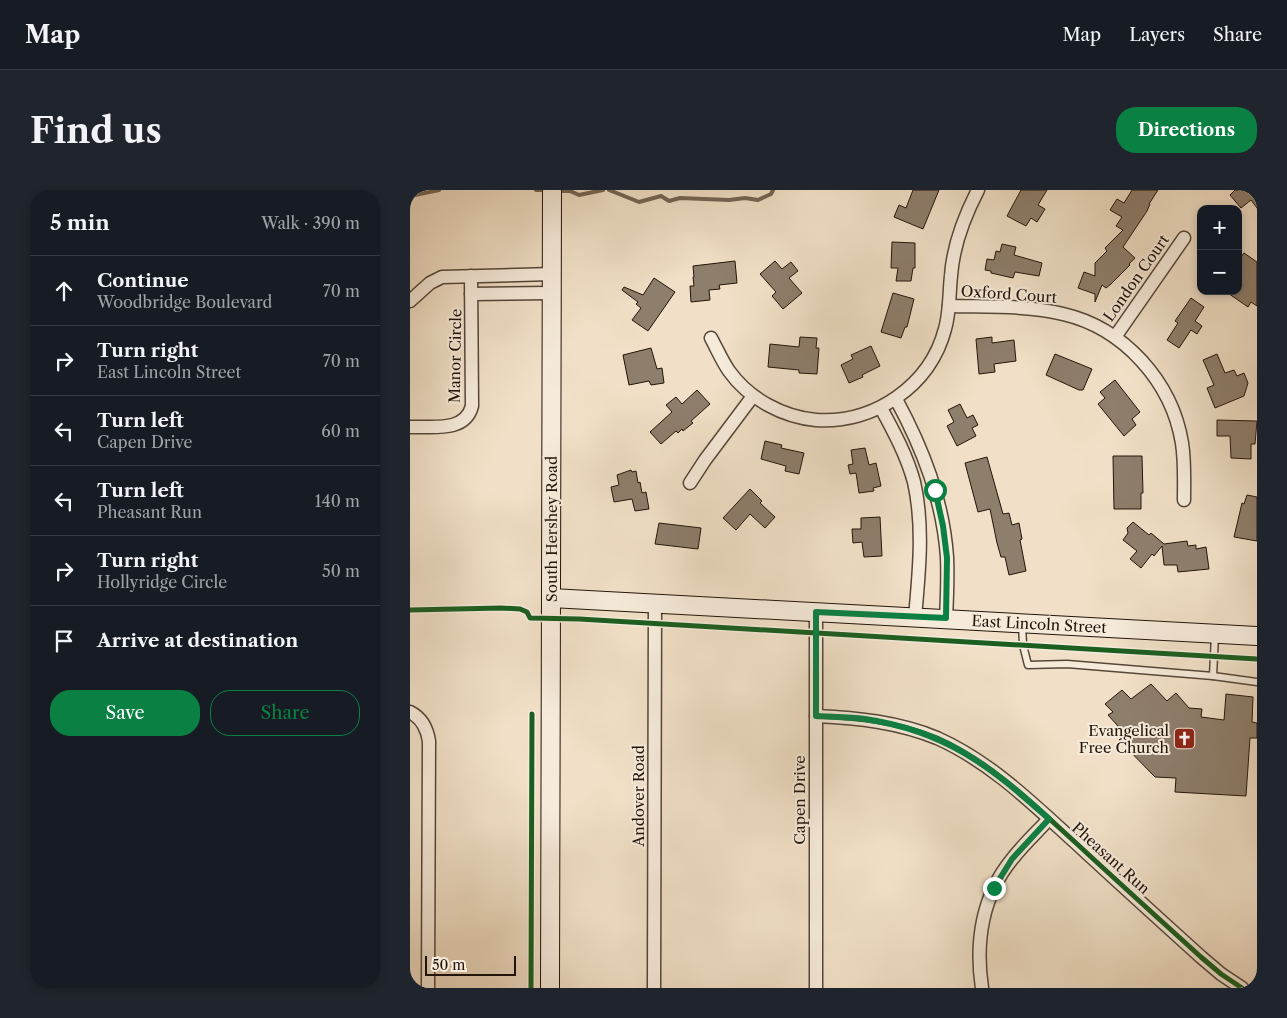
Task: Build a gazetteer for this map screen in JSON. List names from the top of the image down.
{
  "streets": {
    "main road": ["South Hershey Road", "East Lincoln Street"],
    "street": [
      "London Court",
      "Oxford Court",
      "Manor Circle",
      "Andover Road",
      "Capen Drive",
      "Pheasant Run"
    ]
  },
  "crossings": [
    ["London Court", "Oxford Court"],
    ["Manor Circle", "South Hershey Road"],
    ["South Hershey Road", "East Lincoln Street"],
    ["East Lincoln Street", "Andover Road"],
    ["East Lincoln Street", "Capen Drive"],
    ["Capen Drive", "Pheasant Run"]
  ],
  "places": {
    "church": ["Evangelical Free Church"]
  },
  "scale_bar": "50 m",
  "page": {
    "header": "Map",
    "nav": ["Map", "Layers", "Share"],
    "buttons": [
      "Directions",
      ["Save", "Share"]
    ],
    "title": "Find us",
    "heading": ["5 min", "Walk · 390 m"],
    "map_buttons": ["+", "−"],
    "list": [
      ["Continue", "Woodbridge Boulevard", "70 m"],
      ["Turn right", "East Lincoln Street", "70 m"],
      ["Turn left", "Capen Drive", "60 m"],
      ["Turn left", "Pheasant Run", "140 m"],
      ["Turn right", "Hollyridge Circle", "50 m"],
      "Arrive at destination"
    ],
    "scale": "50 m"
  }
}
